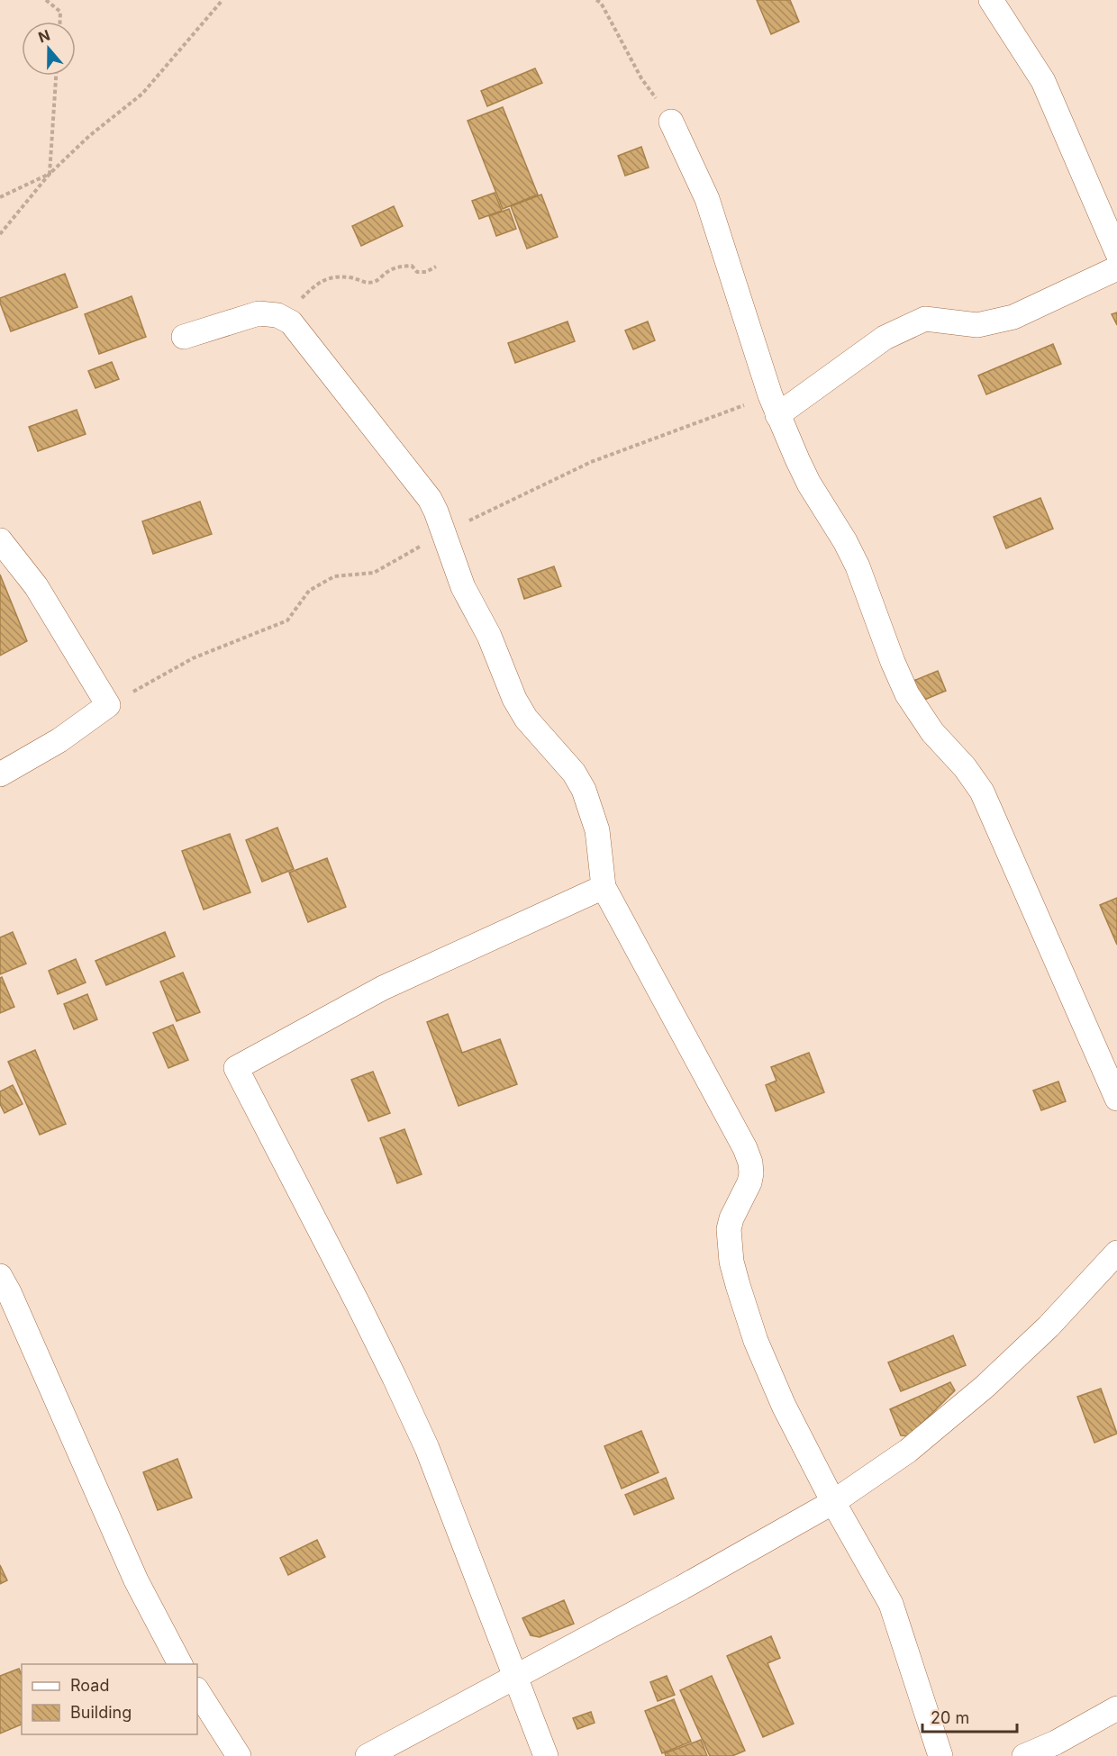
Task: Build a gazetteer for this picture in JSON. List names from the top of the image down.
{
  "legend": ["Road", "Building"],
  "scale_bar": "20 m",
  "north": "top"
}
